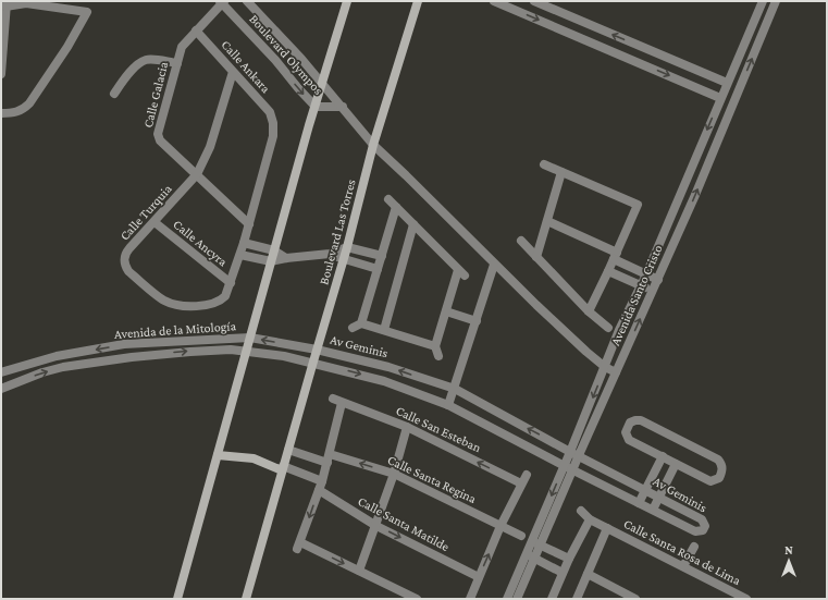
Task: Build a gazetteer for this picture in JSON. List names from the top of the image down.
{
  "streets": {
    "main road": ["Boulevard Las Torres"],
    "street": [
      "Boulevard Olympos",
      "Calle Ankara",
      "Calle Galacia",
      "Calle Turquia",
      "Calle Ancyra",
      "Avenida Santo Cristo",
      "Avenida de la Mitología",
      "Av Geminis",
      "Calle San Esteban",
      "Calle Santa Regina",
      "Calle Santa Matilde",
      "Calle Santa Rosa de Lima"
    ]
  },
  "crossings": [
    ["Boulevard Olympos", "Calle Galacia"],
    ["Boulevard Olympos", "Boulevard Las Torres"],
    ["Boulevard Olympos", "Avenida Santo Cristo"],
    ["Calle Ankara", "Calle Galacia"],
    ["Calle Ankara", "Calle Turquia"],
    ["Calle Galacia", "Calle Turquia"],
    ["Calle Turquia", "Calle Ancyra"],
    ["Boulevard Las Torres", "Av Geminis"],
    ["Avenida Santo Cristo", "Av Geminis"],
    ["Avenida de la Mitología", "Av Geminis"]
  ],
  "one_way": ["Calle San Esteban"],
  "north": "top"
}
